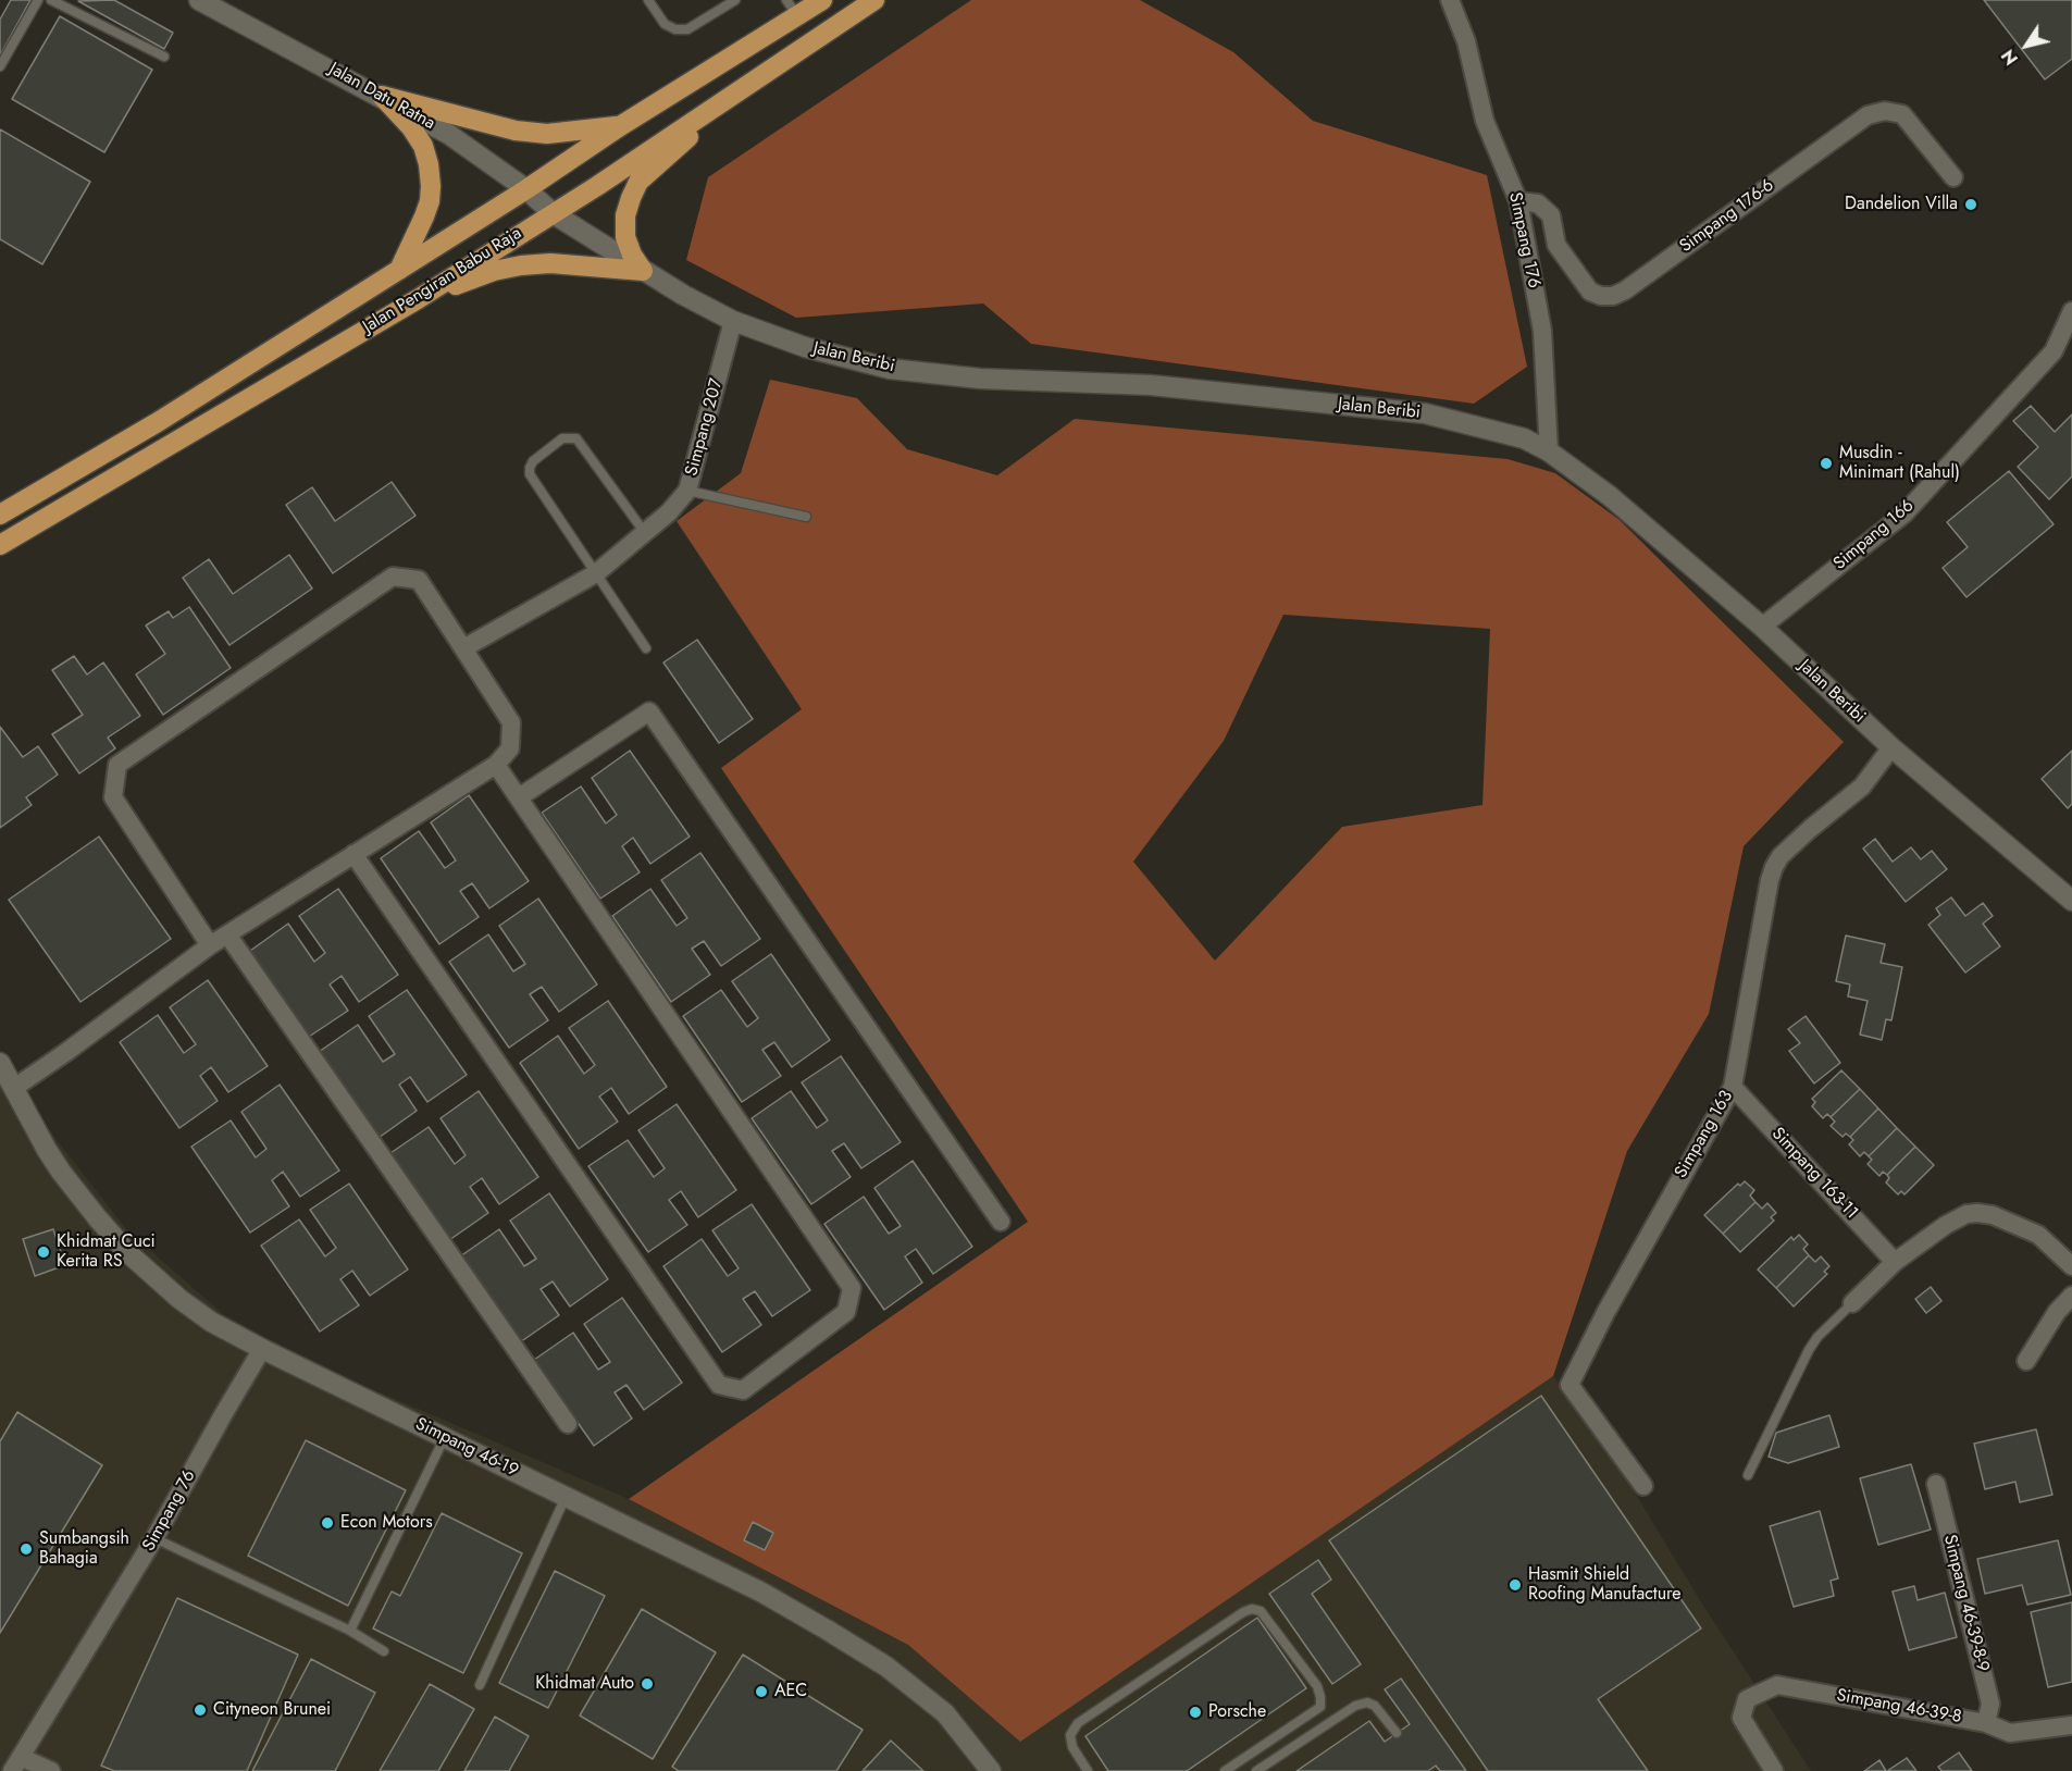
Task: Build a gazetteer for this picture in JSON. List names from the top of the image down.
{
  "streets": {
    "main road": [
      "Jalan Datu Ratna",
      "Jalan Pengiran Babu Raja",
      "Jalan Beribi",
      "Simpang 46-19"
    ],
    "street": [
      "Simpang 176-6",
      "Simpang 176",
      "Simpang 207",
      "Simpang 166",
      "Simpang 163",
      "Simpang 163-11",
      "Simpang 76",
      "Simpang 46-39-8-9",
      "Simpang 46-39-8"
    ]
  },
  "crossings": [
    ["Jalan Datu Ratna", "Jalan Pengiran Babu Raja"],
    ["Jalan Datu Ratna", "Jalan Beribi"],
    ["Simpang 176-6", "Simpang 176"],
    ["Simpang 176", "Jalan Beribi"],
    ["Jalan Pengiran Babu Raja", "Jalan Beribi"],
    ["Jalan Beribi", "Simpang 207"],
    ["Jalan Beribi", "Simpang 166"],
    ["Jalan Beribi", "Simpang 163"],
    ["Simpang 163", "Simpang 163-11"],
    ["Simpang 46-19", "Simpang 76"],
    ["Simpang 46-39-8-9", "Simpang 46-39-8"]
  ],
  "places": [
    "Dandelion Villa",
    "Musdin - Minimart (Rahul)",
    "Khidmat Cuci Kerita RS",
    "Econ Motors",
    "Sumbangsih Bahagia",
    "Hasmit Shield Roofing Manufacture",
    "Khidmat Auto",
    "AEC",
    "Cityneon Brunei",
    "Porsche"
  ],
  "north": "bottom left"
}
